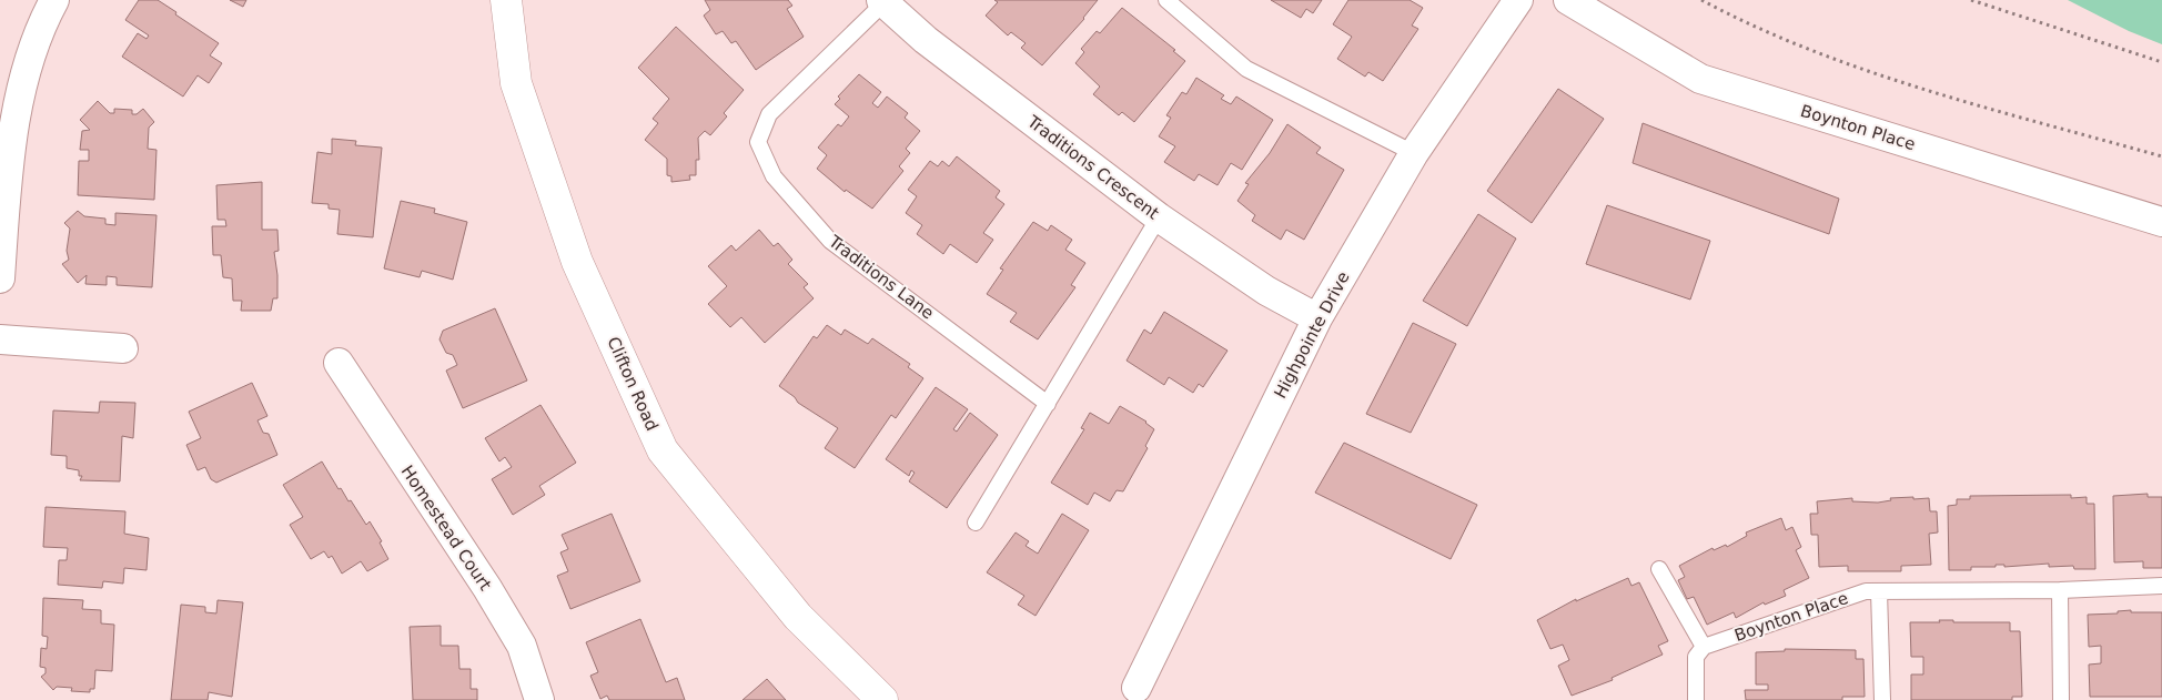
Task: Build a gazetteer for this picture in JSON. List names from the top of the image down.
{
  "streets": {
    "main road": ["Clifton Road"],
    "street": [
      "Boynton Place",
      "Traditions Crescent",
      "Highpointe Drive",
      "Homestead Court"
    ],
    "lane": ["Traditions Lane"]
  },
  "crossings": [
    ["Traditions Crescent", "Traditions Lane"],
    ["Traditions Crescent", "Highpointe Drive"]
  ]
}
